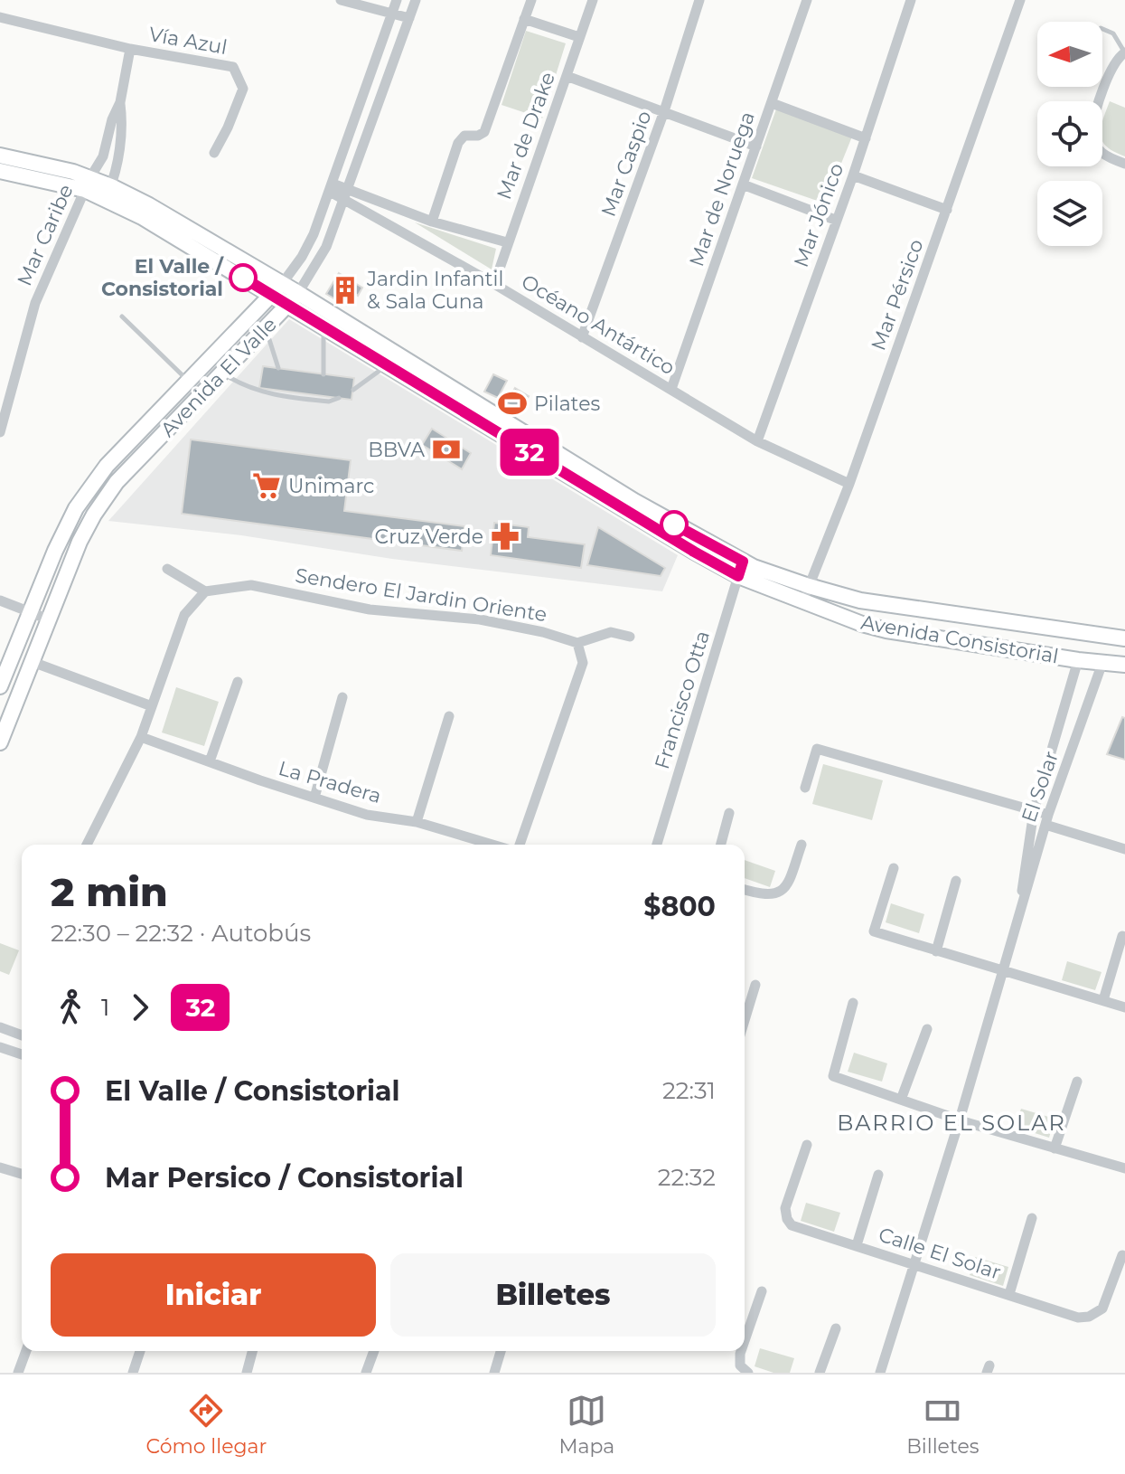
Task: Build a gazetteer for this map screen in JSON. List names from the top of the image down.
{
  "streets": {
    "main road": ["Avenida El Valle", "Avenida Consistorial"],
    "street": [
      "Vía Azul",
      "Mar de Drake",
      "Mar Caspio",
      "Mar de Noruega",
      "Mar Jónico",
      "Mar Caribe",
      "Mar Pérsico",
      "Océano Antártico",
      "Sendero El Jardin Oriente",
      "Francisco Otta",
      "La Pradera",
      "El Solar",
      "Calle El Solar"
    ]
  },
  "crossings": [
    ["Vía Azul", "Mar Caribe"],
    ["Vía Azul", "Avenida Consistorial"],
    ["Mar de Drake", "Océano Antártico"],
    ["Mar Caspio", "Océano Antártico"],
    ["Mar de Noruega", "Océano Antártico"],
    ["Mar Jónico", "Océano Antártico"],
    ["Mar Caribe", "Avenida Consistorial"],
    ["Mar Pérsico", "Océano Antártico"],
    ["Mar Pérsico", "Avenida Consistorial"],
    ["Océano Antártico", "Avenida El Valle"],
    ["Avenida El Valle", "Avenida Consistorial"],
    ["Avenida Consistorial", "Francisco Otta"],
    ["Avenida Consistorial", "El Solar"],
    ["El Solar", "Calle El Solar"]
  ],
  "districts": ["BARRIO EL SOLAR"],
  "places": {
    "other": ["El Valle / Consistorial"],
    "building": ["Jardin Infantil & Sala Cuna"],
    "sports": ["Pilates"],
    "bank": ["BBVA"],
    "supermarket": ["Unimarc"],
    "pharmacy": ["Cruz Verde"]
  },
  "lines": ["bus line 32"],
  "north": "left",
  "page": {
    "on_map": "32",
    "heading": ["2 min", "22:30 – 22:32 · Autobús", "$800"],
    "legs": ["1", "32"],
    "list": [
      {
        "name": "El Valle / Consistorial",
        "value": "22:31"
      },
      {
        "name": "Mar Persico / Consistorial",
        "value": "22:32"
      }
    ],
    "buttons": ["Iniciar", "Billetes"],
    "tabs": ["Cómo llegar", "Mapa", "Billetes"]
  }
}
